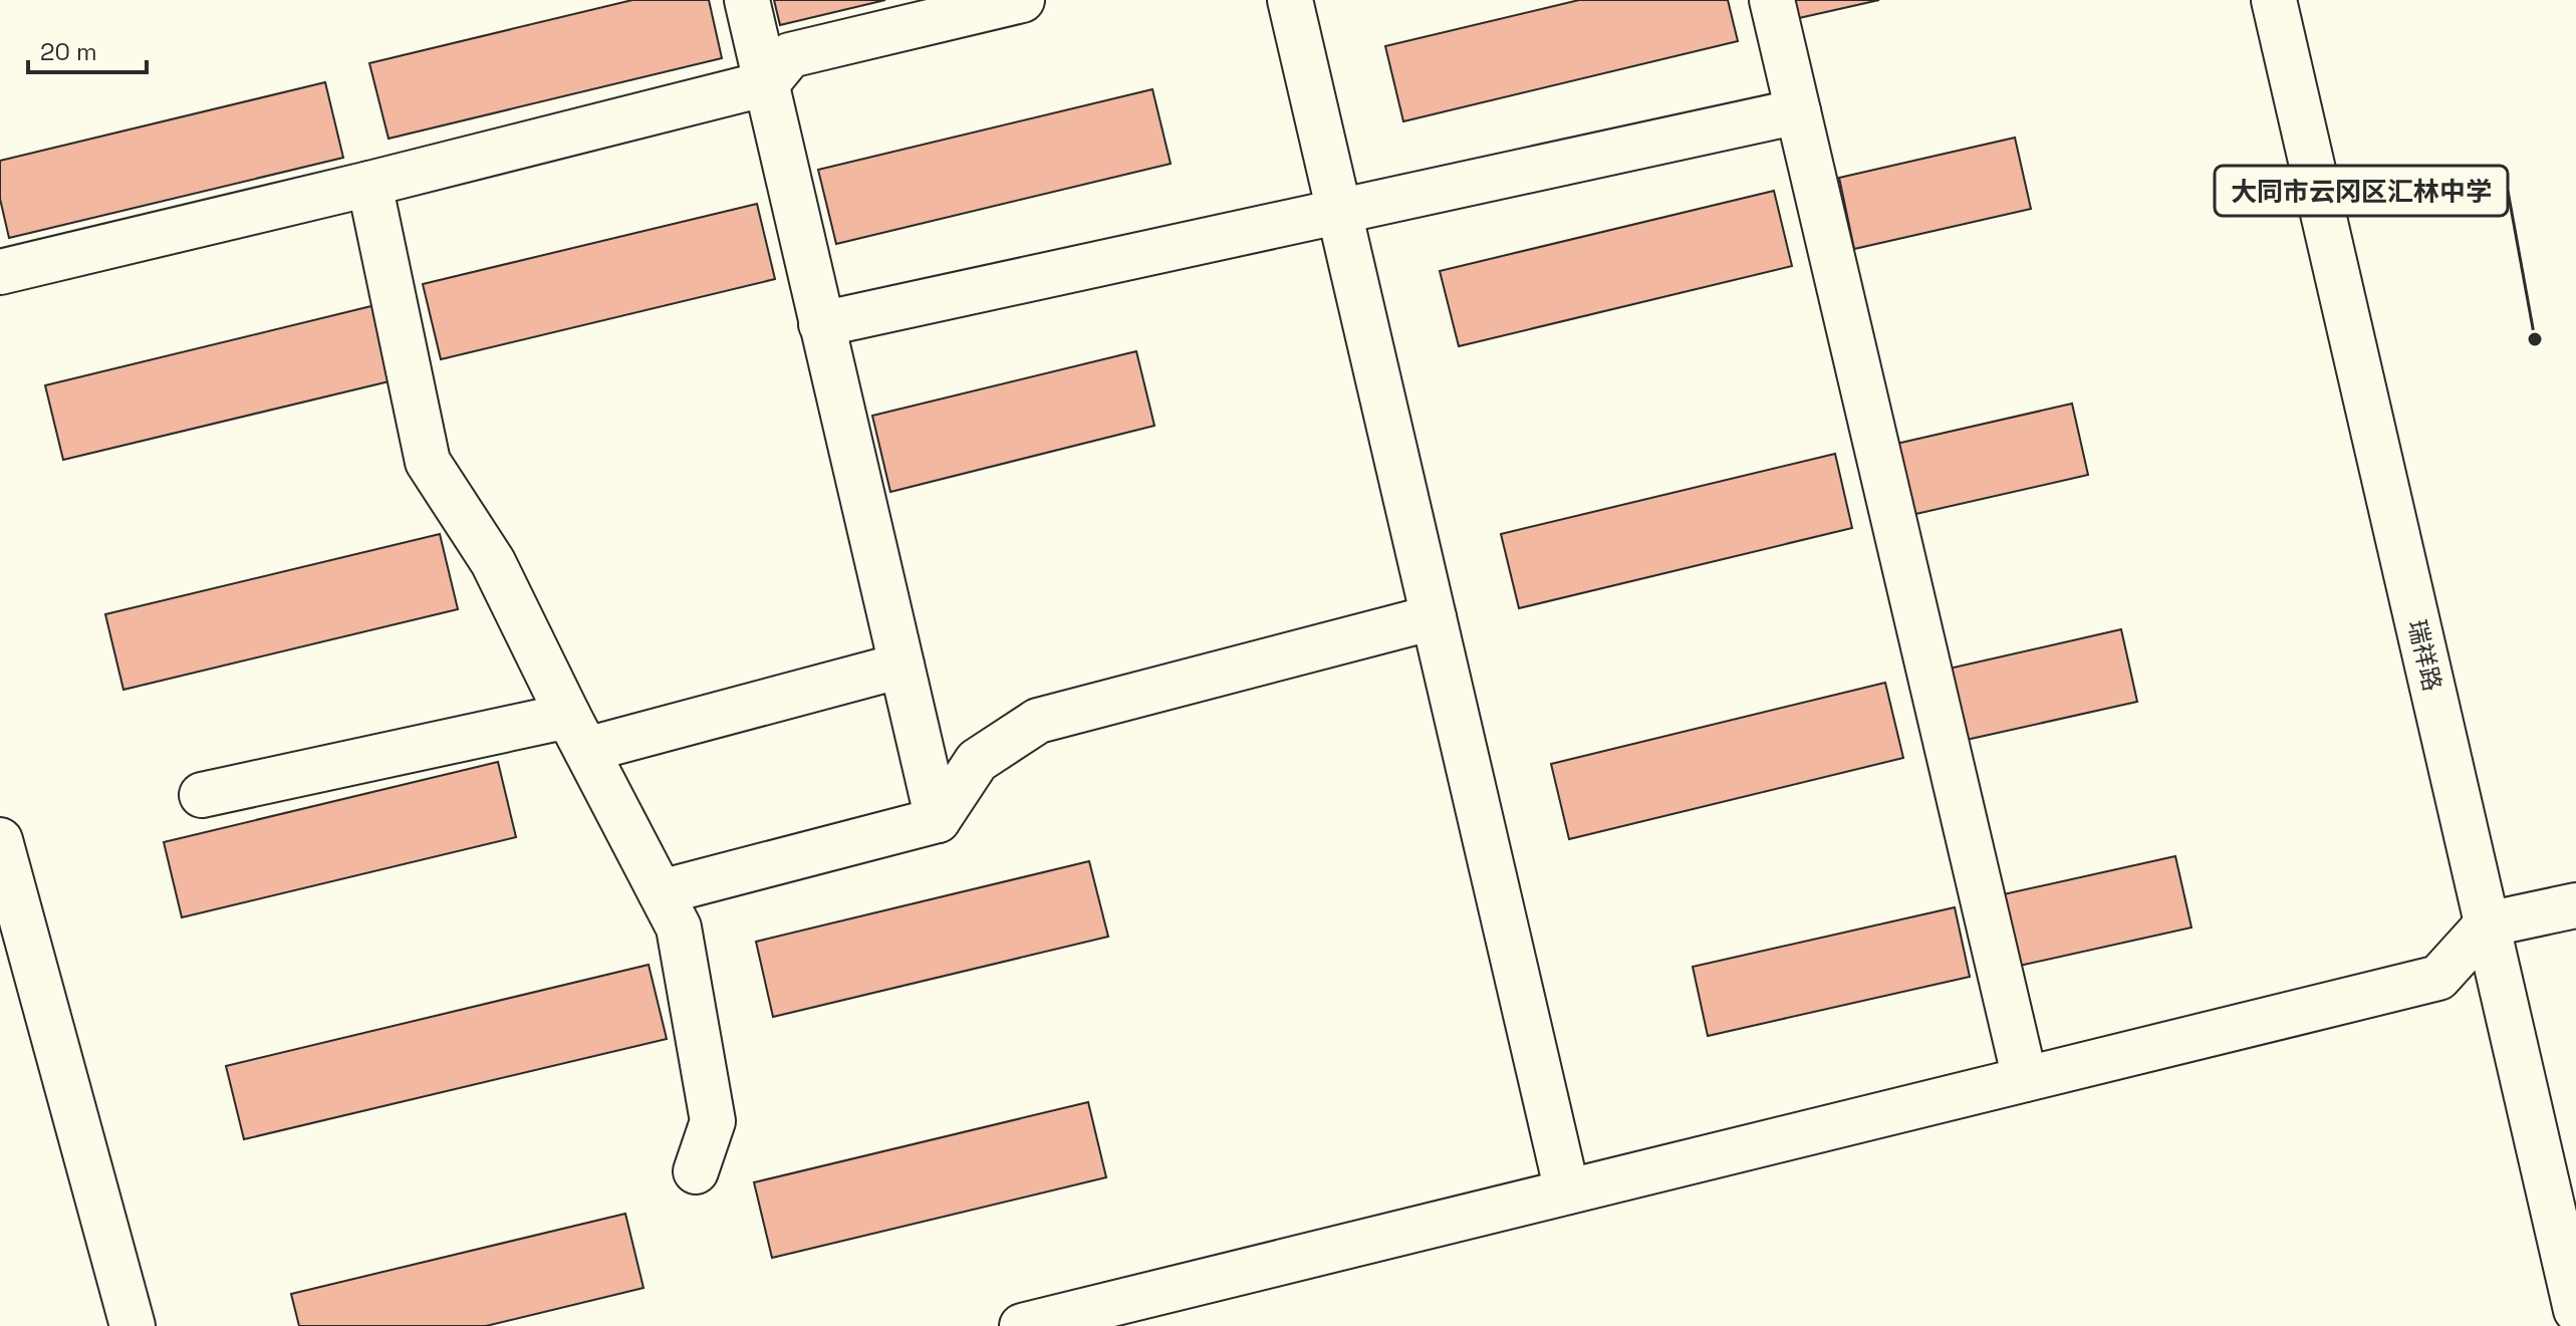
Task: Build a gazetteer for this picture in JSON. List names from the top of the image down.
{
  "streets": {
    "street": ["瑞祥路"]
  },
  "places": ["大同市云冈区汇林中学"],
  "scale_bar": "20 m"
}
